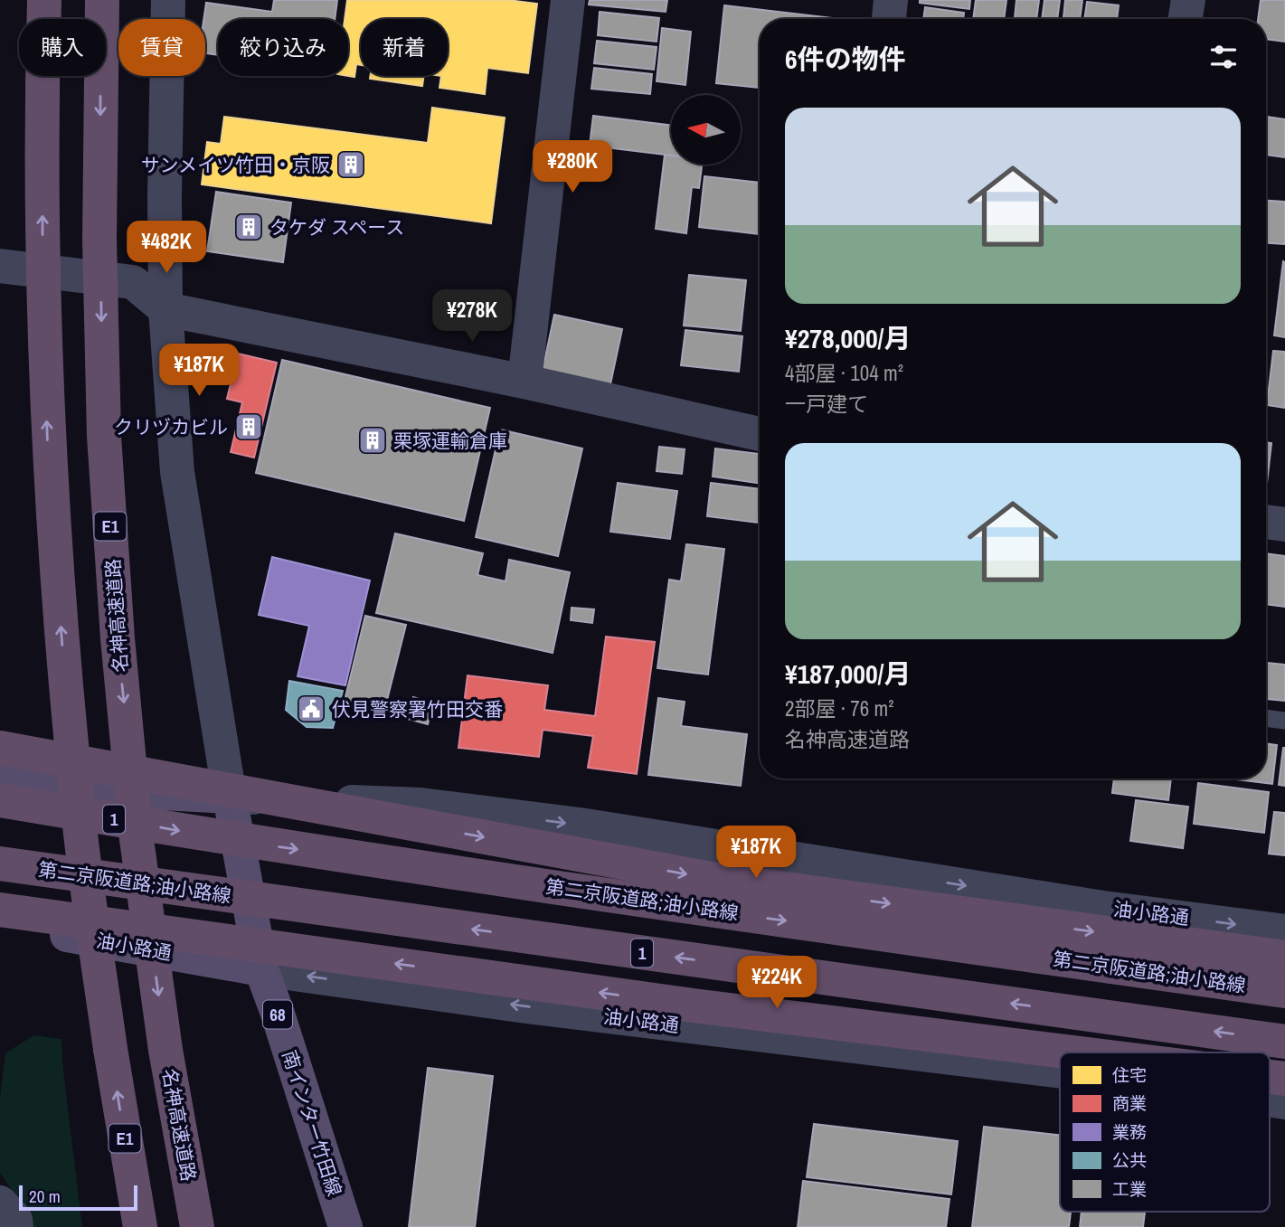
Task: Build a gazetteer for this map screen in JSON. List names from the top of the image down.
{
  "streets": {
    "highway": [
      "E1",
      "名神高速道路",
      "1",
      "第二京阪道路;油小路線"
    ],
    "main road": ["油小路通", "68", "南インター竹田線"]
  },
  "crossings": [
    ["油小路通", "南インター竹田線"]
  ],
  "places": {
    "building": [
      "サンメイツ竹田・京阪",
      "タケダ スペース",
      "クリヅカビル",
      "栗塚運輸倉庫"
    ],
    "public building": ["伏見警察署竹田交番"]
  },
  "legend": [
    "住宅",
    "商業",
    "業務",
    "公共",
    "工業"
  ],
  "scale_bar": "20 m",
  "north": "left",
  "page": {
    "chip": [
      "購入",
      "賃貸",
      "絞り込み",
      "新着"
    ],
    "heading": "6件の物件",
    "list": [
      {
        "name": "¥278,000/月",
        "note": "4部屋 · 104 m² · 一戸建て"
      },
      {
        "name": "¥187,000/月",
        "note": "2部屋 · 76 m² · 名神高速道路"
      }
    ],
    "price": [
      "¥280K",
      "¥482K",
      "¥278K",
      "¥187K",
      "¥187K",
      "¥224K"
    ],
    "scale": "20 m"
  }
}
